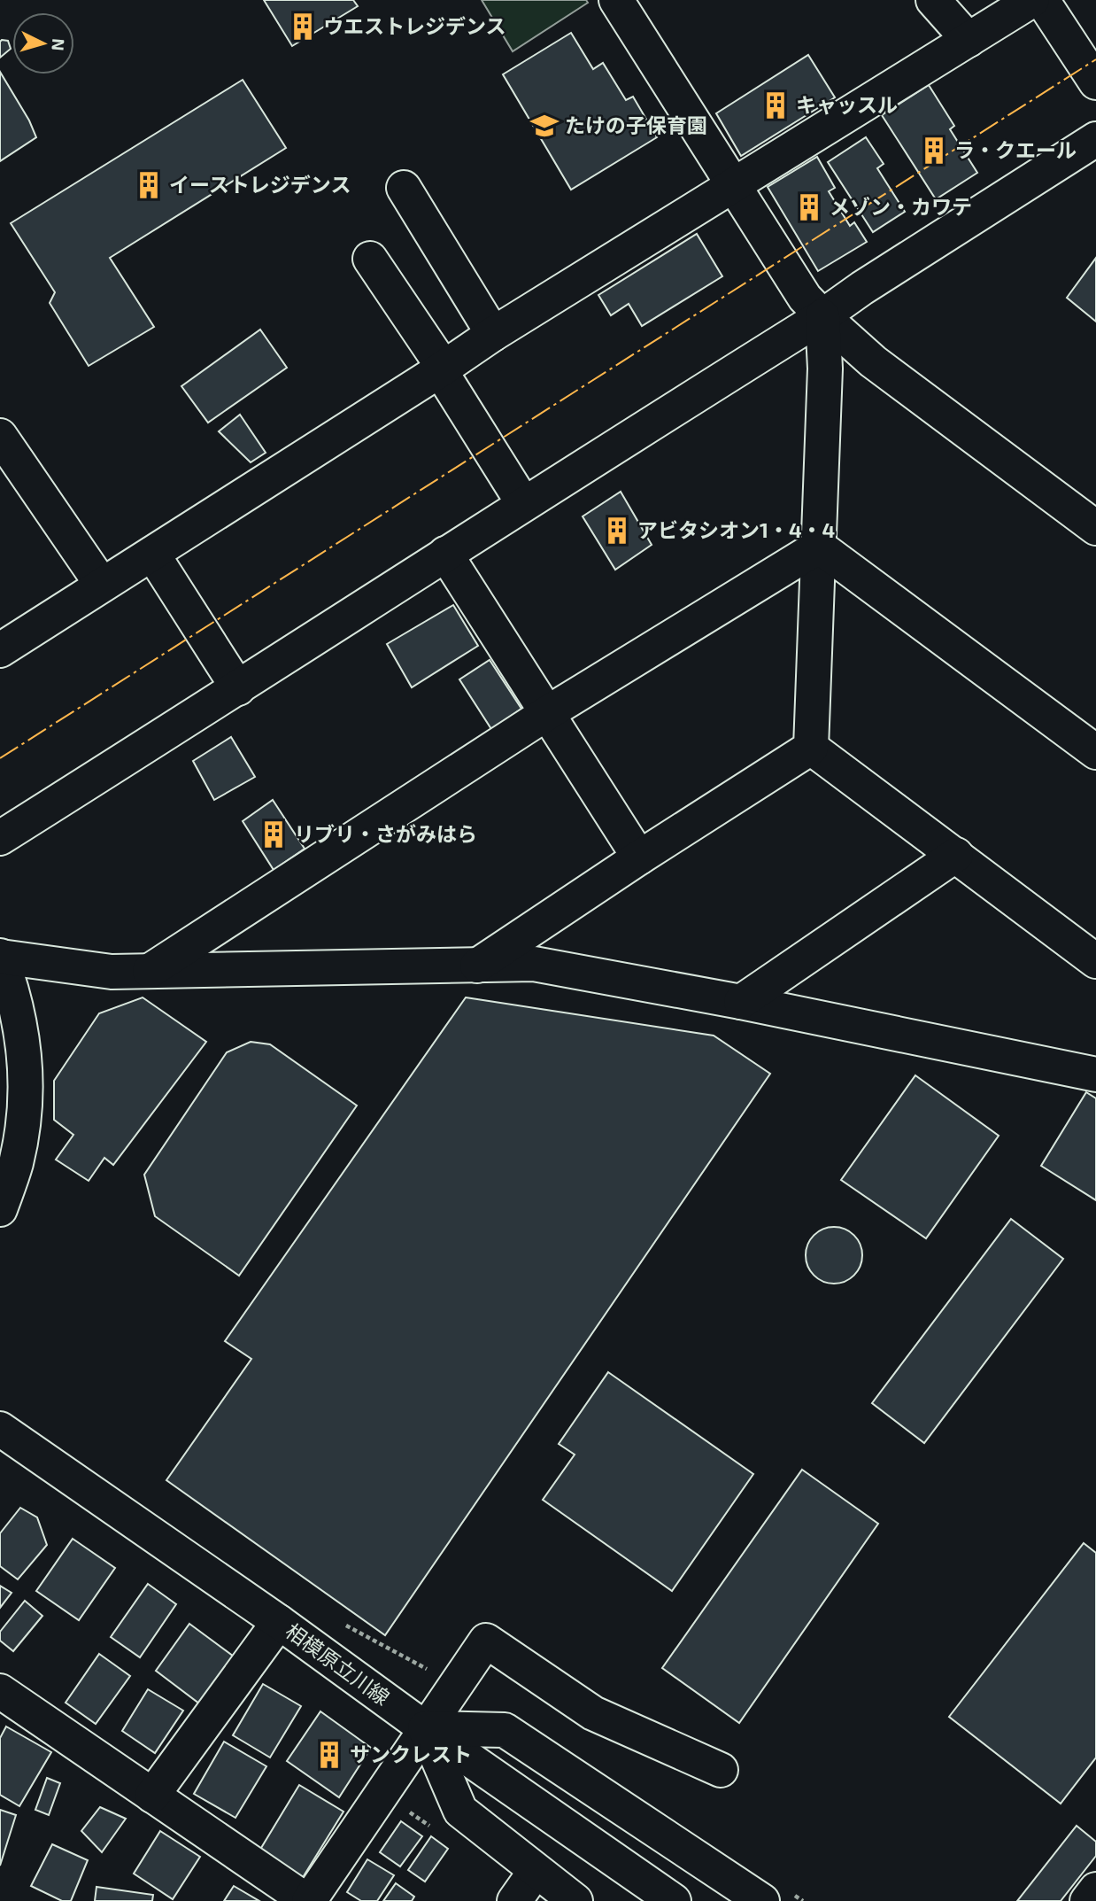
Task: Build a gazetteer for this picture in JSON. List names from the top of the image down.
{
  "streets": {
    "street": ["相模原立川線"]
  },
  "places": {
    "building": [
      "ウエストレジデンス",
      "キャッスル",
      "ラ・クエール",
      "イーストレジデンス",
      "メゾン・カワテ",
      "アビタシオン1・4・4",
      "リブリ・さがみはら",
      "サンクレスト"
    ],
    "school or university": ["たけの子保育園"]
  },
  "north": "right"
}
